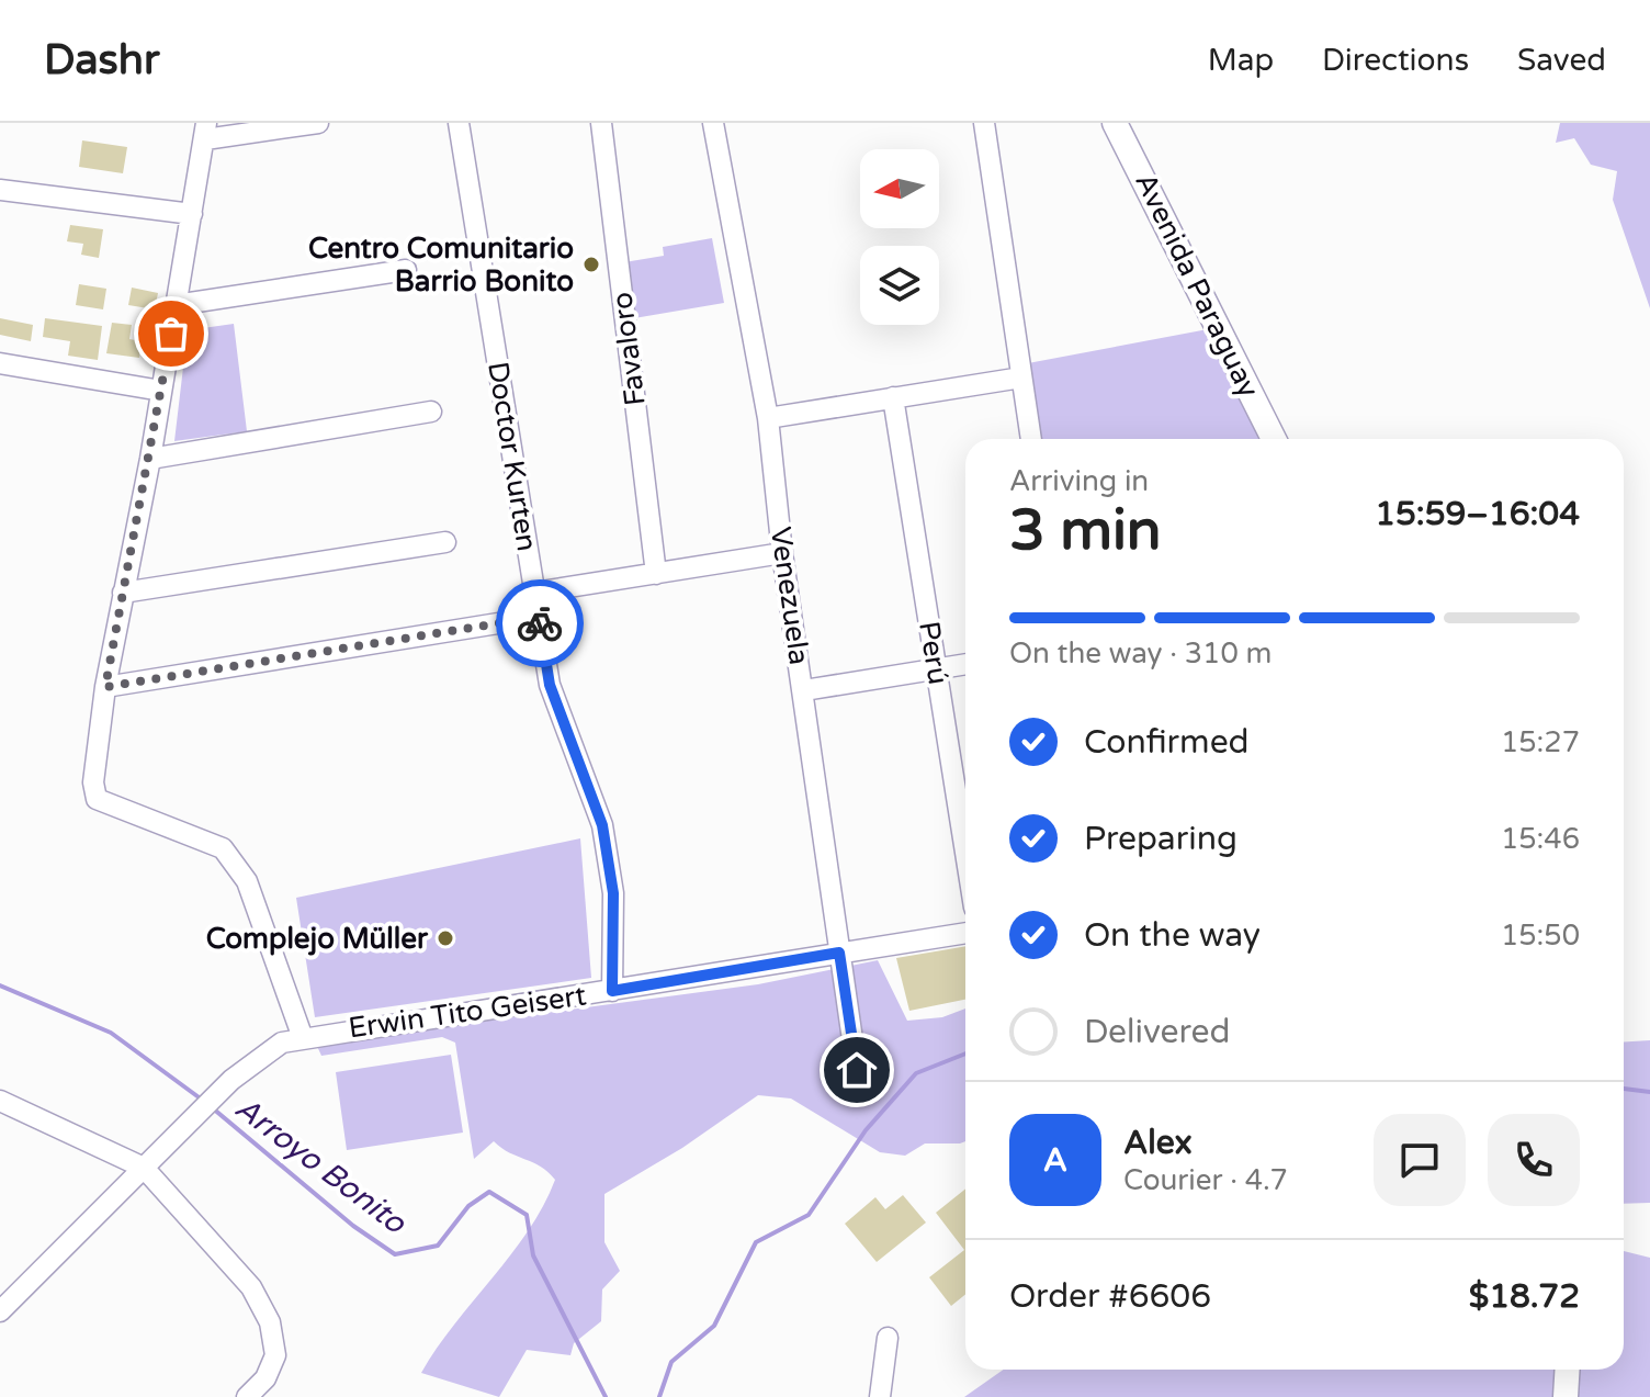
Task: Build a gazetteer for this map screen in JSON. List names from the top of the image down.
{
  "streets": {
    "main road": ["Avenida Paraguay"],
    "street": [
      "Favaloro",
      "Doctor Kurten",
      "Venezuela",
      "Perú",
      "Erwin Tito Geisert"
    ]
  },
  "crossings": [
    ["Doctor Kurten", "Erwin Tito Geisert"],
    ["Venezuela", "Erwin Tito Geisert"]
  ],
  "water": ["Arroyo Bonito"],
  "places": ["Centro Comunitario Barrio Bonito", "Complejo Müller"],
  "north": "left",
  "page": {
    "header": "Dashr",
    "nav": ["Map", "Directions", "Saved"],
    "heading": ["3 min", "Arriving in", "15:59–16:04"],
    "panel": [
      "Alex",
      "Courier · 4.7",
      "Order #6606",
      "$18.72"
    ],
    "bar": "On the way · 310 m",
    "list": [
      ["Confirmed", "15:27"],
      ["Preparing", "15:46"],
      ["On the way", "15:50"],
      "Delivered"
    ],
    "round": "A"
  }
}
